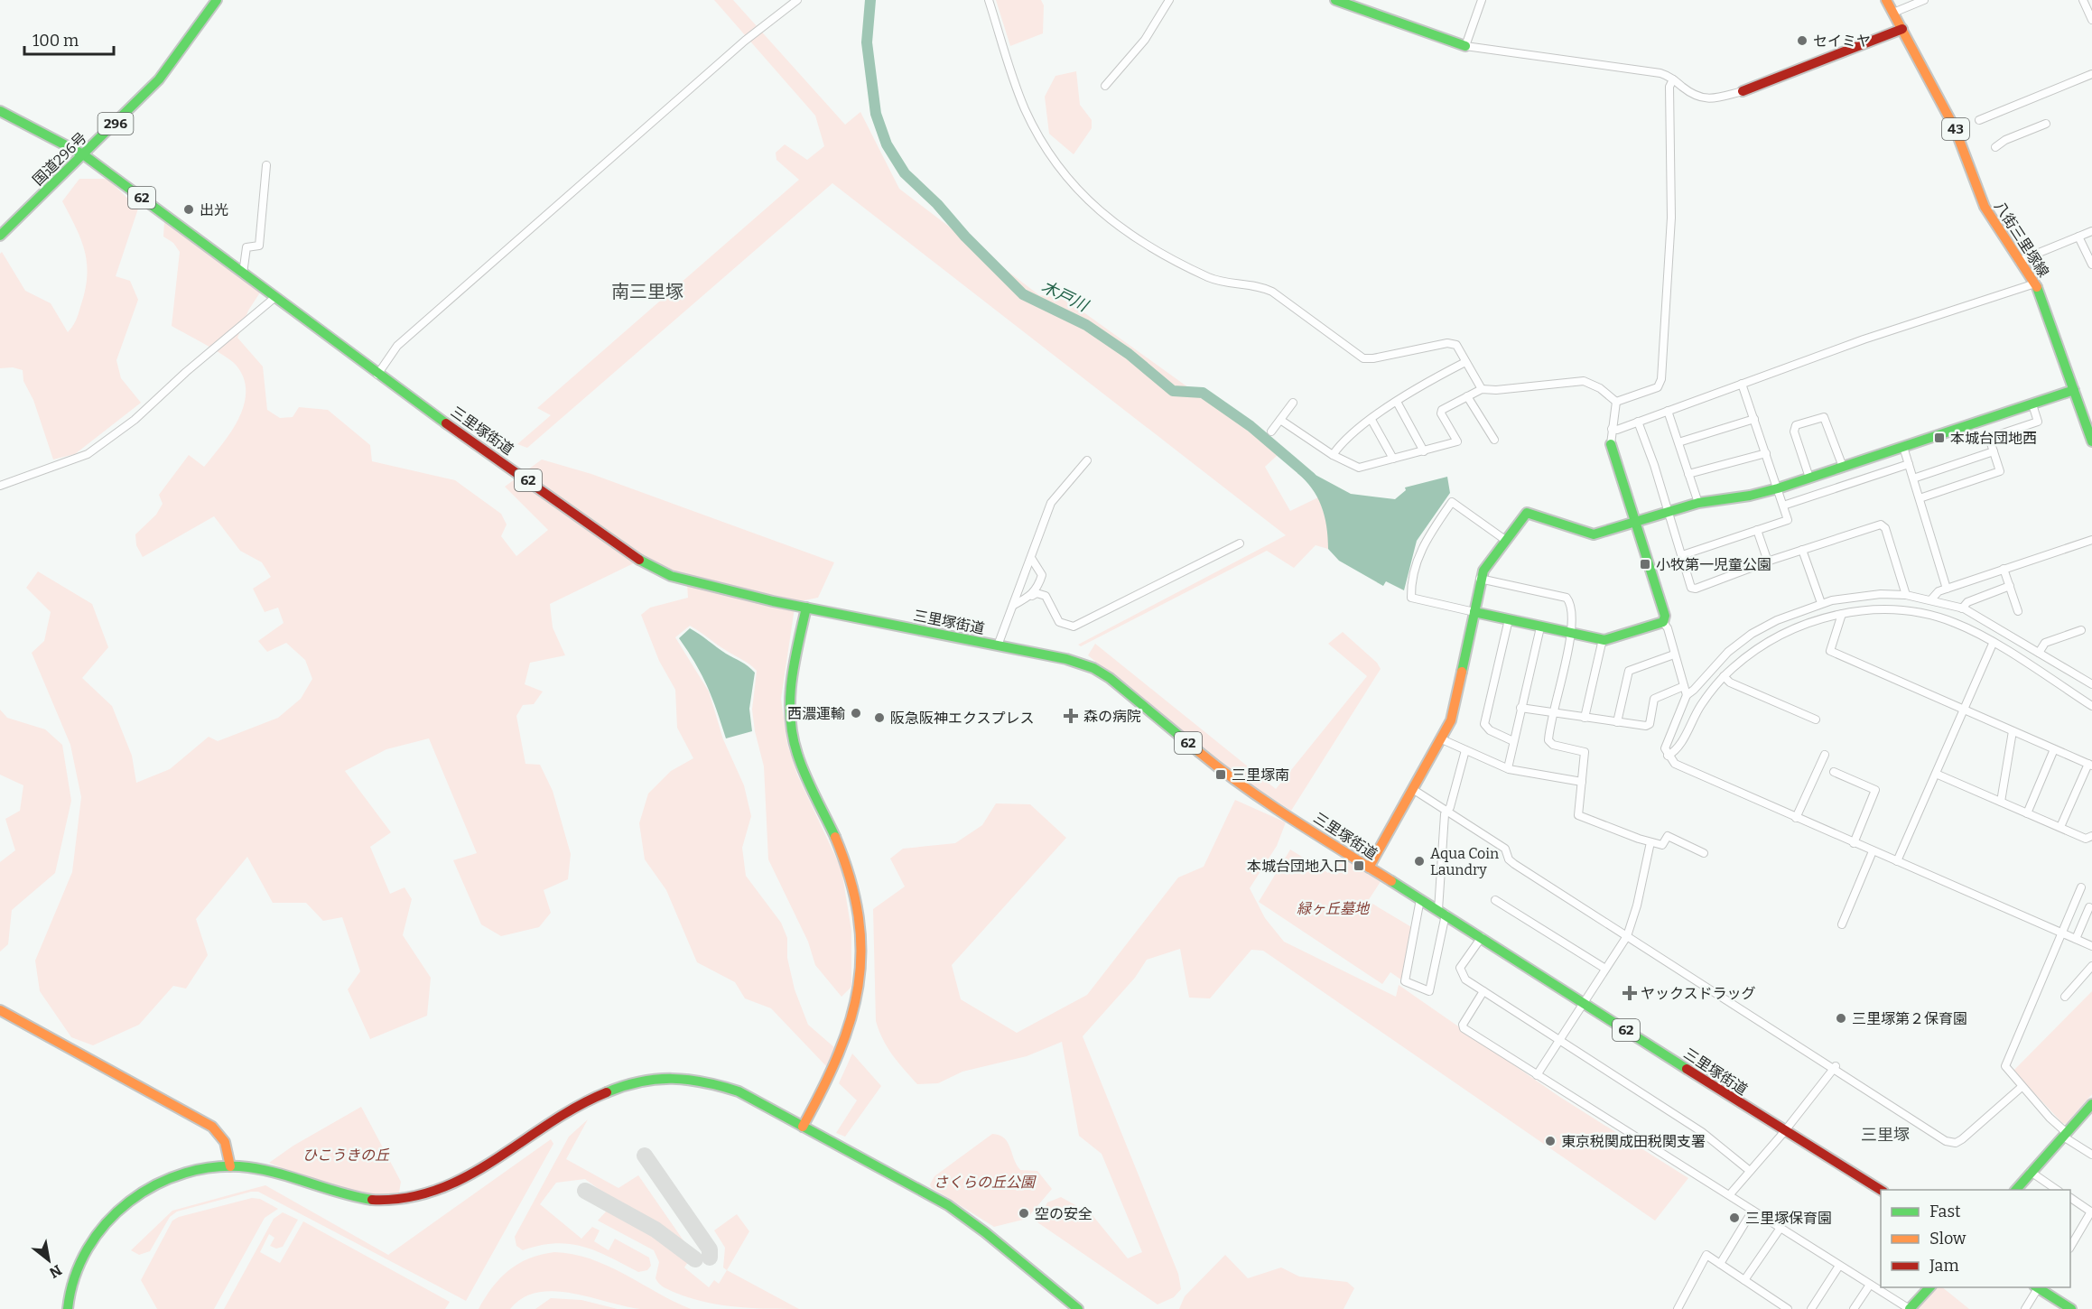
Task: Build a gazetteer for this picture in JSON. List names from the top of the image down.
{
  "streets": {
    "main road": [
      "296",
      "43",
      "国道296号",
      "62",
      "八街三里塚線",
      "三里塚街道"
    ]
  },
  "crossings": [
    ["国道296号", "三里塚街道"]
  ],
  "districts": ["南三里塚", "三里塚"],
  "water": ["木戸川"],
  "parks": ["緑ヶ丘墓地", "ひこうきの丘", "さくらの丘公園"],
  "places": {
    "other": [
      "セイミヤ",
      "出光",
      "西濃運輸",
      "阪急阪神エクスプレス",
      "Aqua Coin Laundry",
      "三里塚第２保育園",
      "東京税関成田税関支署",
      "空の安全",
      "三里塚保育園"
    ],
    "transit": [
      "本城台団地西",
      "小牧第一児童公園",
      "三里塚南",
      "本城台団地入口"
    ],
    "health": ["森の病院", "ヤックスドラッグ"]
  },
  "legend": ["Fast", "Slow", "Jam"],
  "scale_bar": "100 m",
  "north": "bottom right"
}
